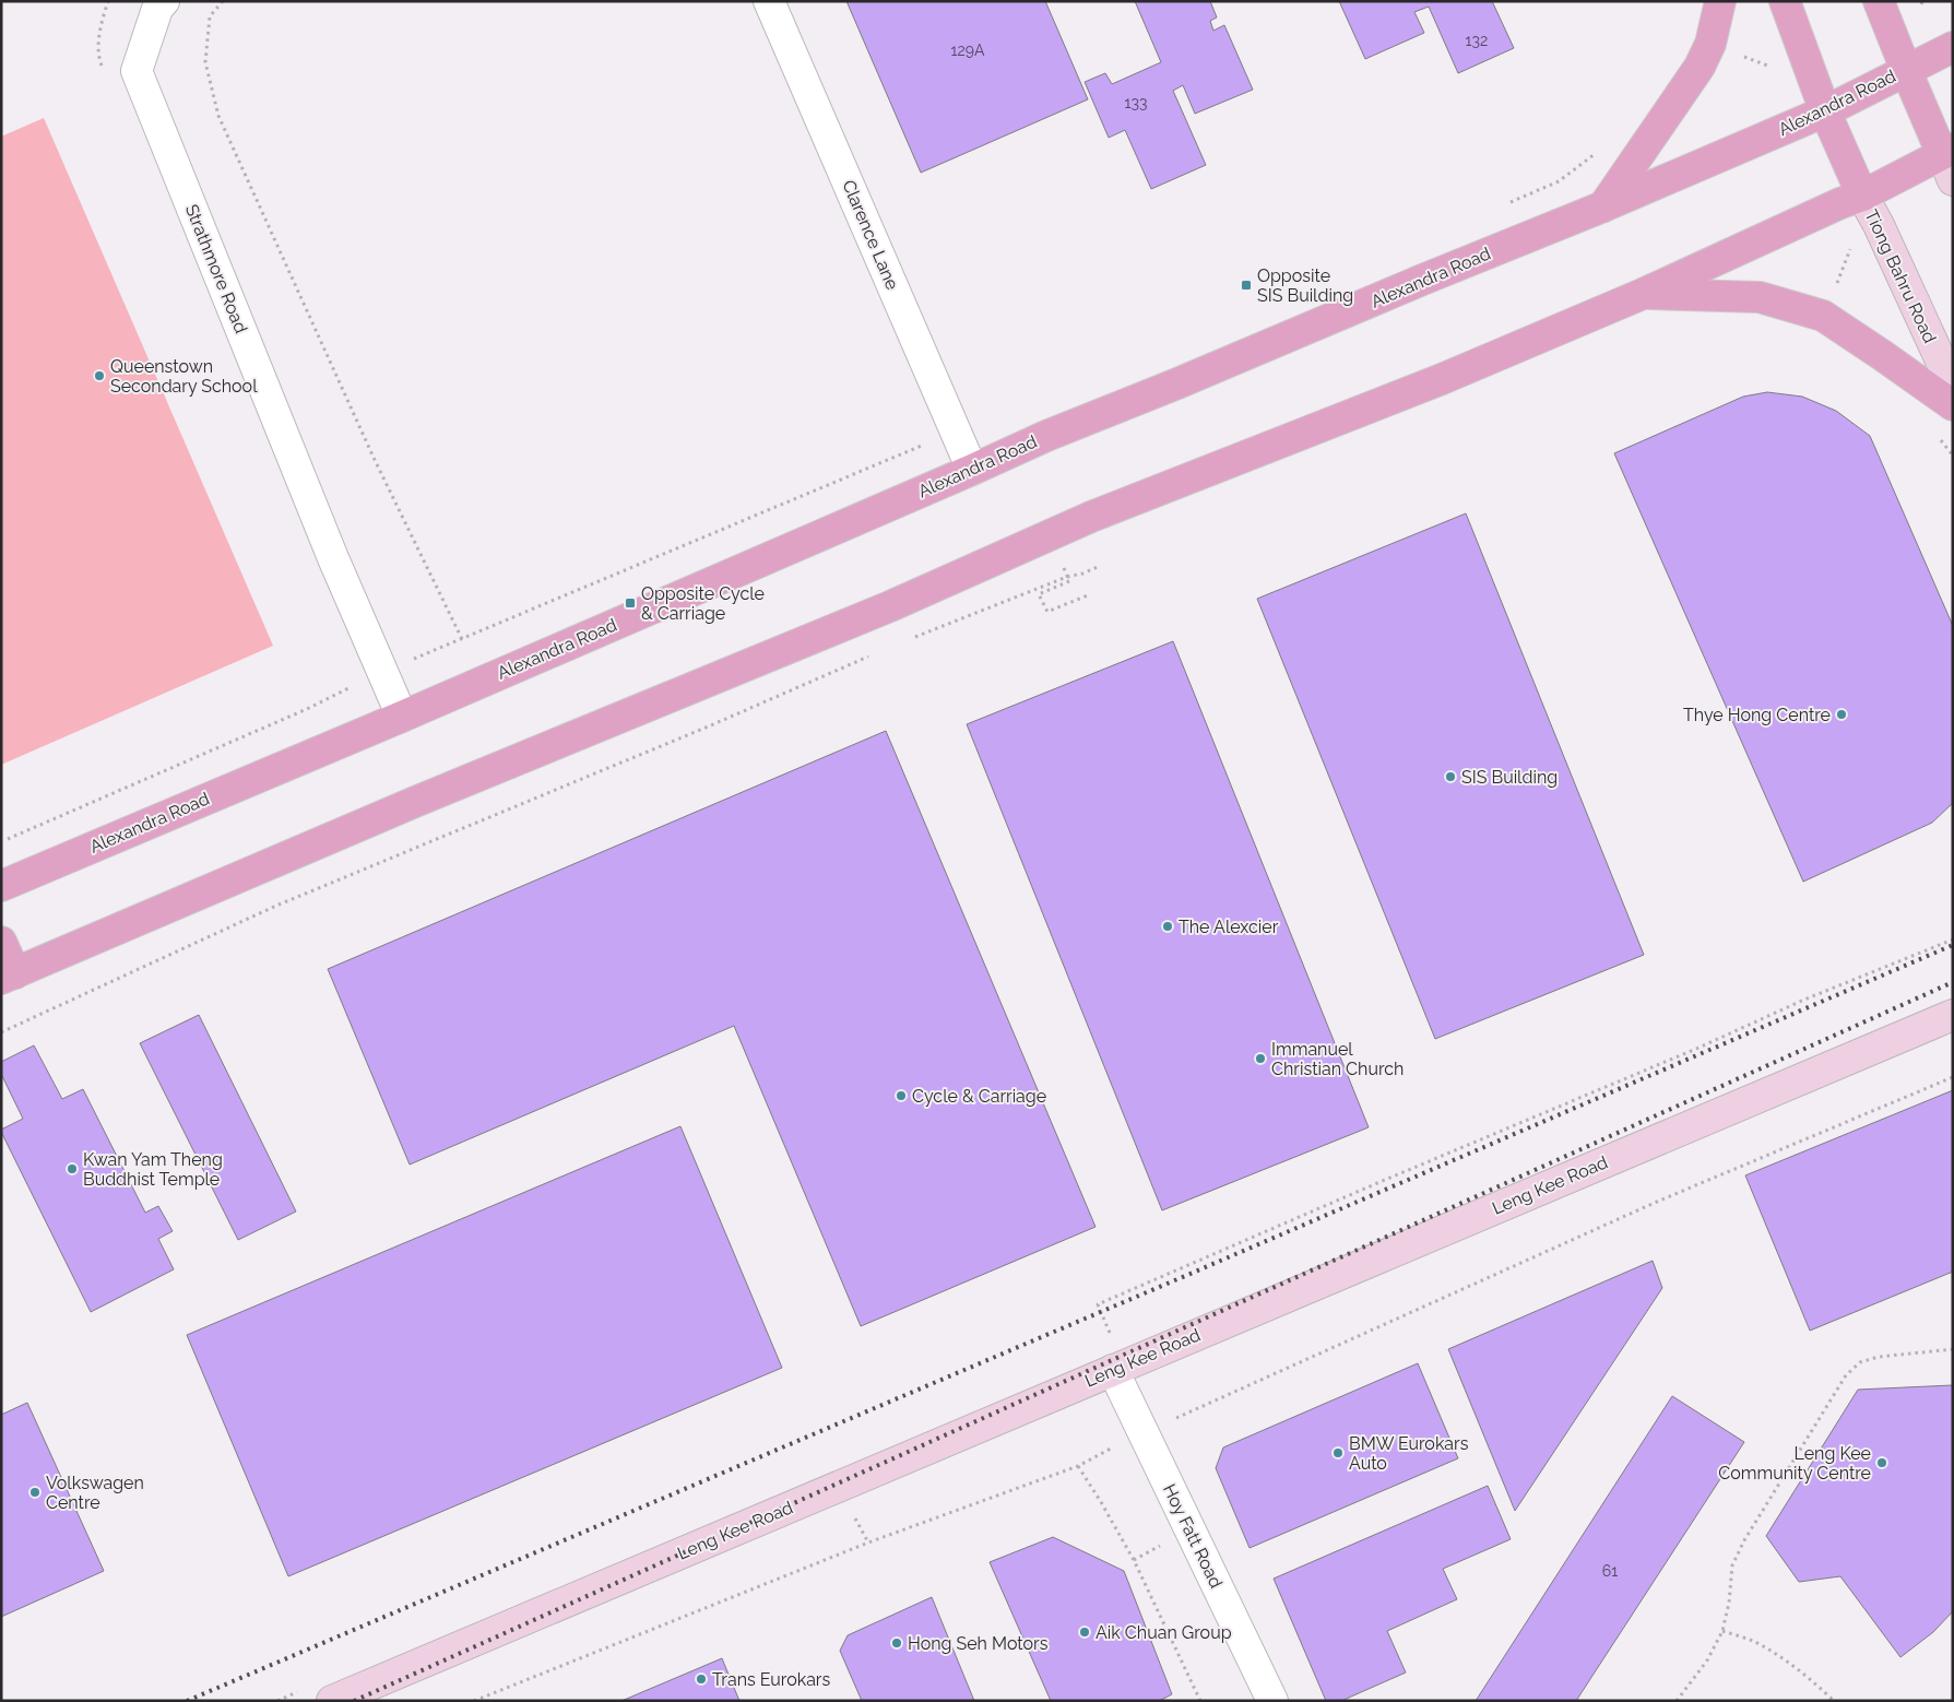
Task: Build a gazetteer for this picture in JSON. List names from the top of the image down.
{
  "streets": {
    "main road": ["Alexandra Road"],
    "street": [
      "Clarence Lane",
      "Strathmore Road",
      "Tiong Bahru Road",
      "Leng Kee Road",
      "Hoy Fatt Road"
    ]
  },
  "crossings": [
    ["Alexandra Road", "Clarence Lane"],
    ["Alexandra Road", "Strathmore Road"],
    ["Leng Kee Road", "Hoy Fatt Road"]
  ],
  "places": {
    "transit": ["Opposite SIS Building", "Opposite Cycle & Carriage"],
    "other": [
      "Queenstown Secondary School",
      "Thye Hong Centre",
      "SIS Building",
      "The Alexcier",
      "Immanuel Christian Church",
      "Cycle & Carriage",
      "Kwan Yam Theng Buddhist Temple",
      "BMW Eurokars Auto",
      "Leng Kee Community Centre",
      "Volkswagen Centre",
      "Aik Chuan Group",
      "Hong Seh Motors",
      "Trans Eurokars"
    ]
  },
  "house_numbers": [
    "132",
    "129A",
    "133",
    "61"
  ]
}
